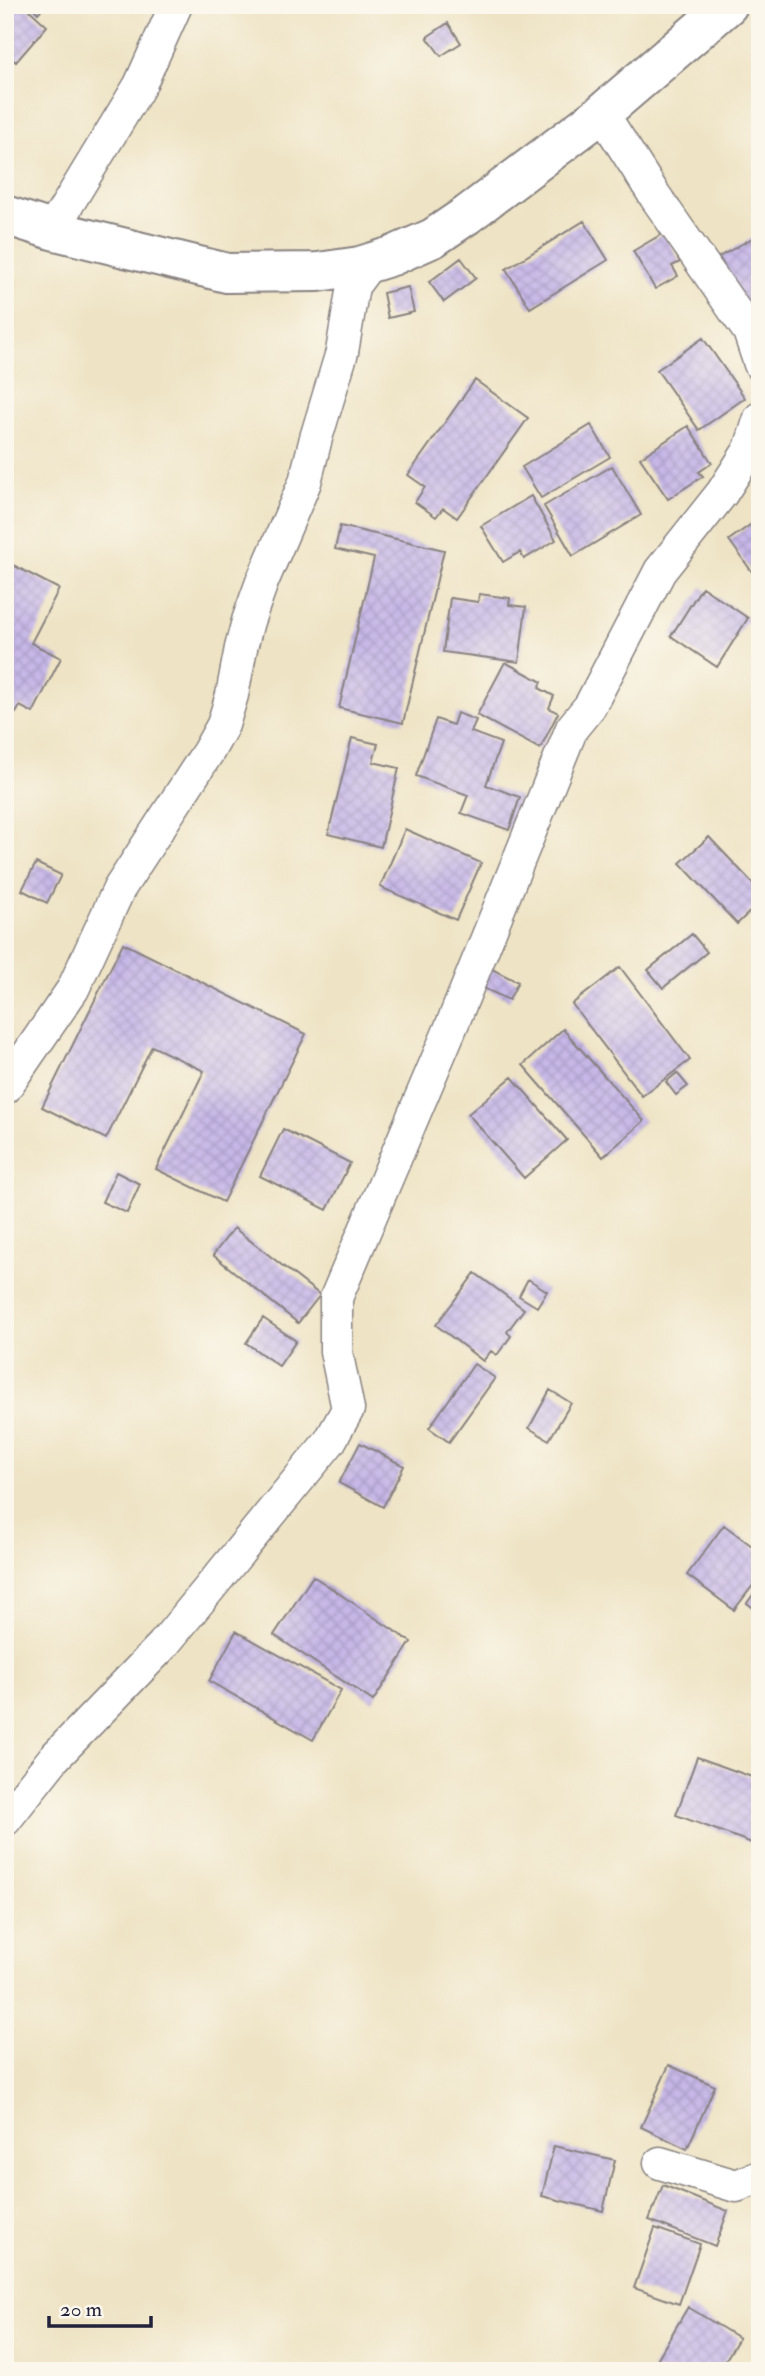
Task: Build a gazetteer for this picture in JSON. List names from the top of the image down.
{
  "scale_bar": "20 m"
}
